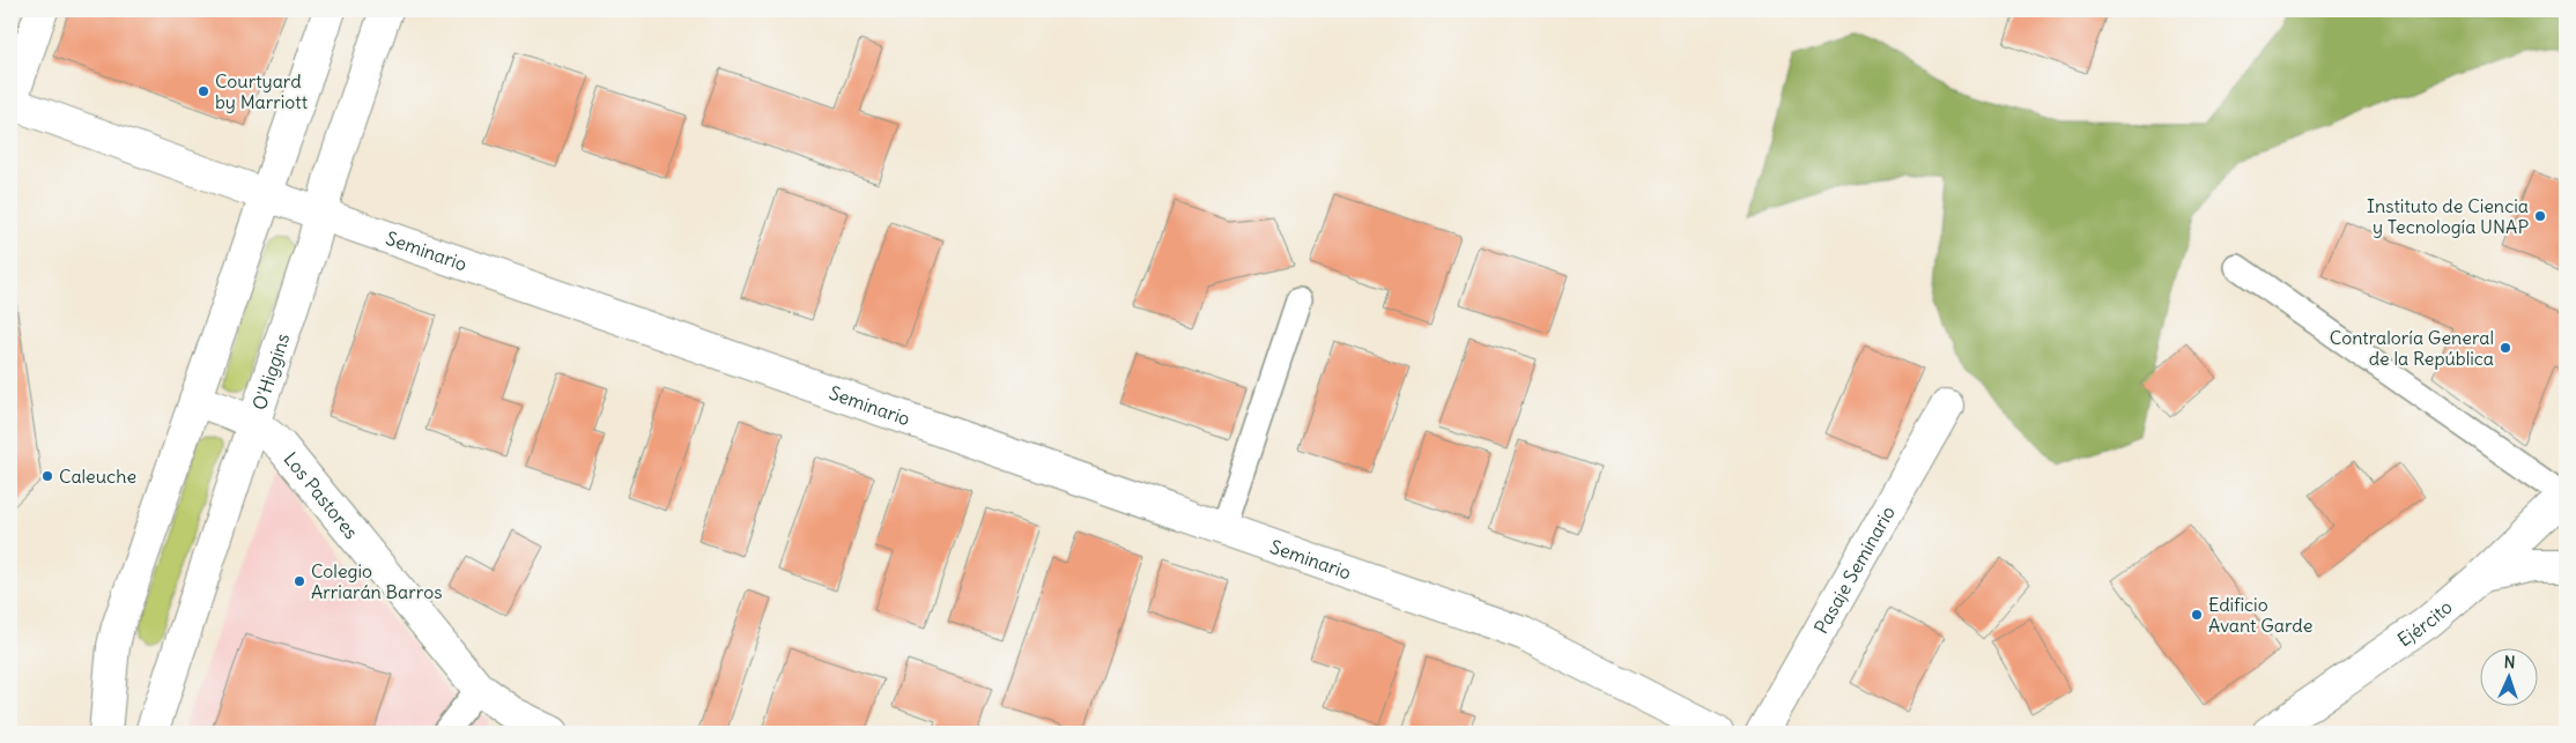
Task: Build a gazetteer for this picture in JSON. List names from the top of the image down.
{
  "streets": {
    "street": [
      "Seminario",
      "O'Higgins",
      "Los Pastores",
      "Pasaje Seminario",
      "Ejército"
    ]
  },
  "crossings": [
    ["Seminario", "O'Higgins"],
    ["O'Higgins", "Los Pastores"]
  ],
  "places": [
    "Courtyard by Marriott",
    "Instituto de Ciencia y Tecnología UNAP",
    "Contraloría General de la República",
    "Caleuche",
    "Colegio Arriarán Barros",
    "Edificio Avant Garde"
  ],
  "north": "top"
}
